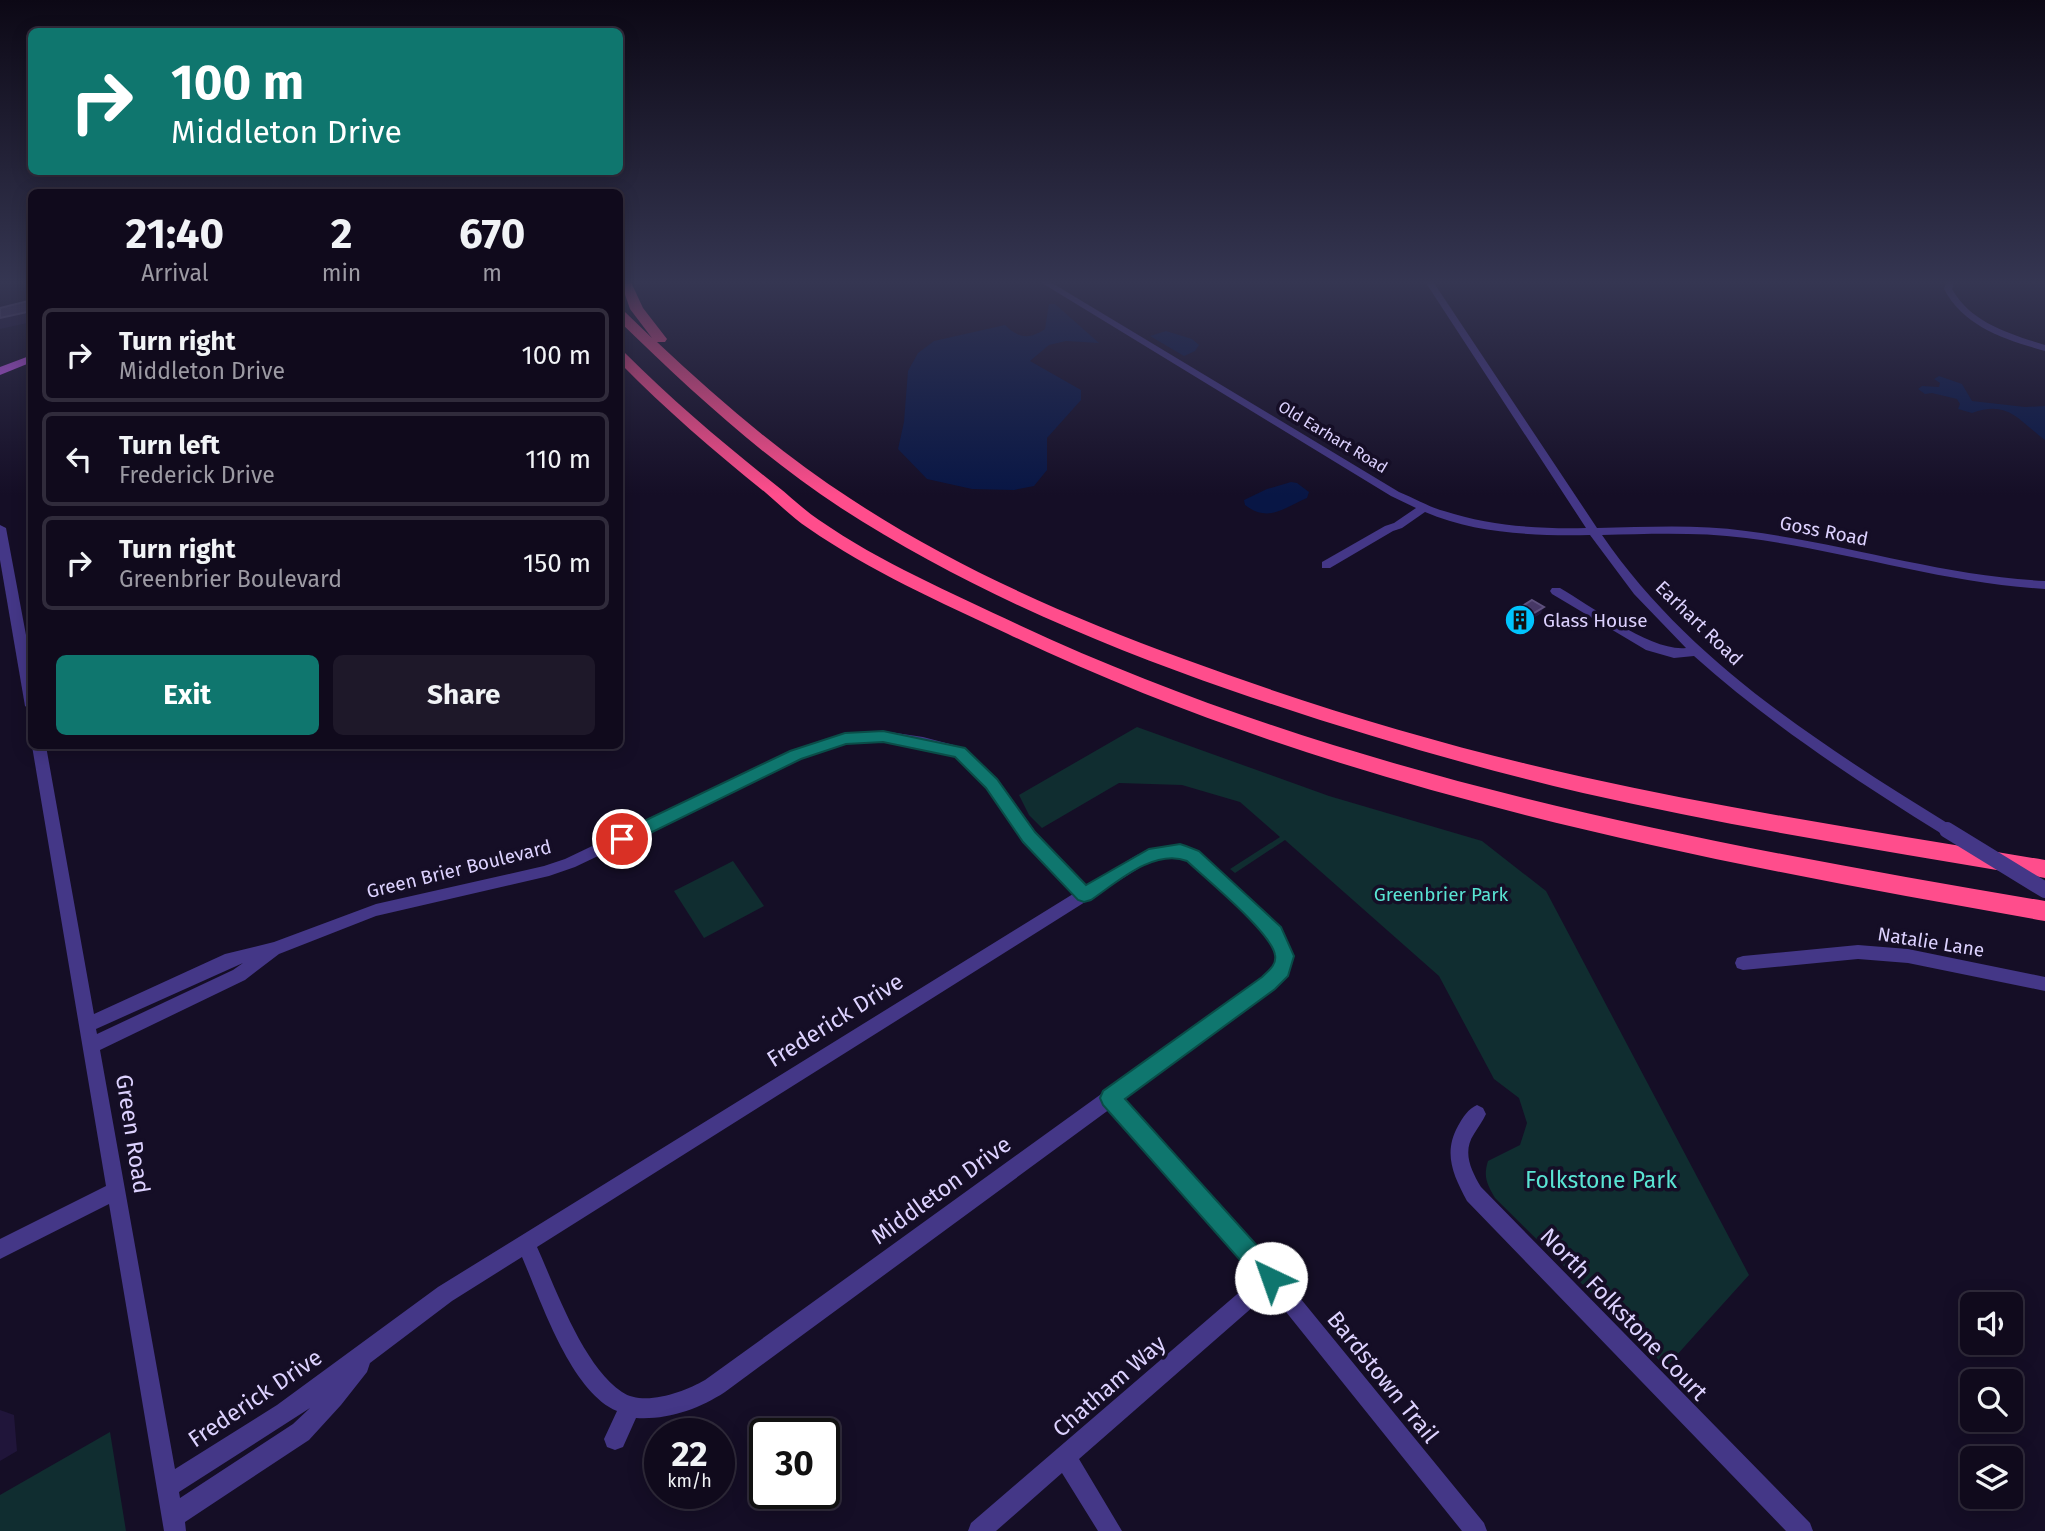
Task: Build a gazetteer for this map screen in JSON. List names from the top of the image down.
{
  "streets": {
    "street": [
      "Old Earhart Road",
      "Goss Road",
      "Earhart Road",
      "Green Brier Boulevard",
      "Natalie Lane",
      "Frederick Drive",
      "Green Road",
      "Middleton Drive",
      "North Folkstone Court",
      "Bardstown Trail",
      "Chatham Way"
    ]
  },
  "crossings": [
    ["Old Earhart Road", "Goss Road"],
    ["Old Earhart Road", "Earhart Road"],
    ["Goss Road", "Earhart Road"],
    ["Green Brier Boulevard", "Frederick Drive"],
    ["Green Brier Boulevard", "Green Road"],
    ["Frederick Drive", "Green Road"],
    ["Frederick Drive", "Middleton Drive"],
    ["Middleton Drive", "Bardstown Trail"],
    ["Bardstown Trail", "Chatham Way"]
  ],
  "parks": ["Greenbrier Park", "Folkstone Park"],
  "places": {
    "building": ["Glass House"]
  },
  "page": {
    "turn": ["100 m", "Middleton Drive"],
    "eta": [
      "21:40",
      "Arrival",
      "2",
      "min",
      "670",
      "m"
    ],
    "list": [
      {
        "name": "Turn right",
        "note": "Middleton Drive",
        "value": "100 m"
      },
      {
        "name": "Turn left",
        "note": "Frederick Drive",
        "value": "110 m"
      },
      {
        "name": "Turn right",
        "note": "Greenbrier Boulevard",
        "value": "150 m"
      }
    ],
    "buttons": ["Exit", "Share"],
    "speed": "22 km/h",
    "limit": "30"
  }
}
